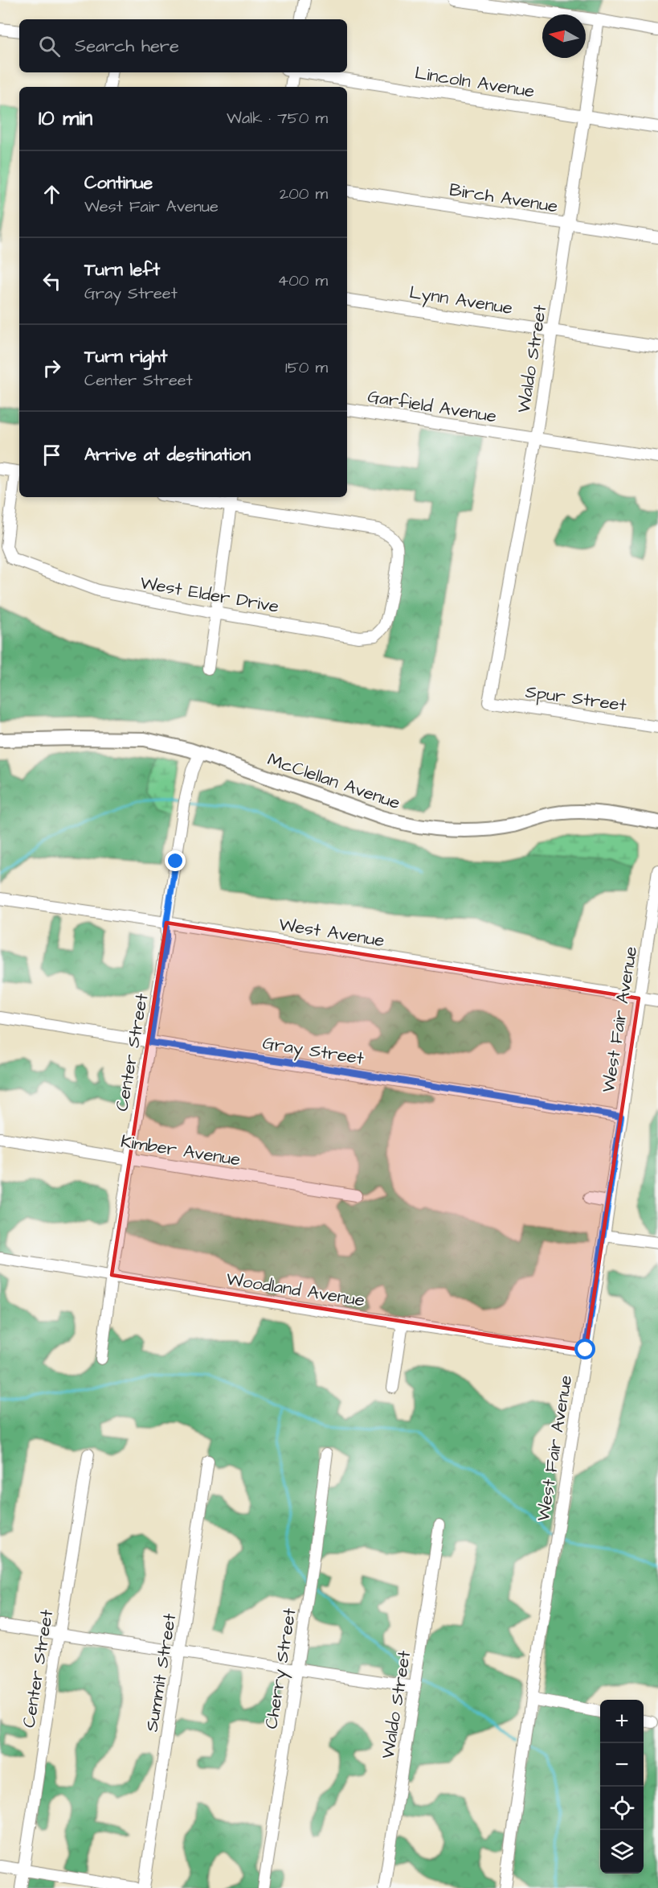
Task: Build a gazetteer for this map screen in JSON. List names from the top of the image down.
{
  "streets": {
    "main road": ["McClellan Avenue"],
    "street": [
      "Lincoln Avenue",
      "Birch Avenue",
      "Lynn Avenue",
      "Waldo Street",
      "Garfield Avenue",
      "West Elder Drive",
      "Spur Street",
      "West Avenue",
      "West Fair Avenue",
      "Gray Street",
      "Center Street",
      "Kimber Avenue",
      "Woodland Avenue",
      "Cherry Street",
      "Summit Street"
    ]
  },
  "crossings": [
    ["Lincoln Avenue", "Waldo Street"],
    ["Birch Avenue", "Waldo Street"],
    ["Lynn Avenue", "Waldo Street"],
    ["Waldo Street", "Garfield Avenue"],
    ["Waldo Street", "Spur Street"],
    ["McClellan Avenue", "Center Street"],
    ["West Avenue", "West Fair Avenue"],
    ["West Avenue", "Center Street"],
    ["West Fair Avenue", "Gray Street"],
    ["West Fair Avenue", "Woodland Avenue"],
    ["Gray Street", "Center Street"],
    ["Center Street", "Kimber Avenue"],
    ["Center Street", "Woodland Avenue"]
  ],
  "north": "left",
  "page": {
    "search": "Search here",
    "heading": ["10 min", "Walk · 750 m"],
    "list": [
      ["Continue", "West Fair Avenue", "200 m"],
      ["Turn left", "Gray Street", "400 m"],
      ["Turn right", "Center Street", "150 m"],
      "Arrive at destination"
    ],
    "map_buttons": ["+", "−"]
  }
}
